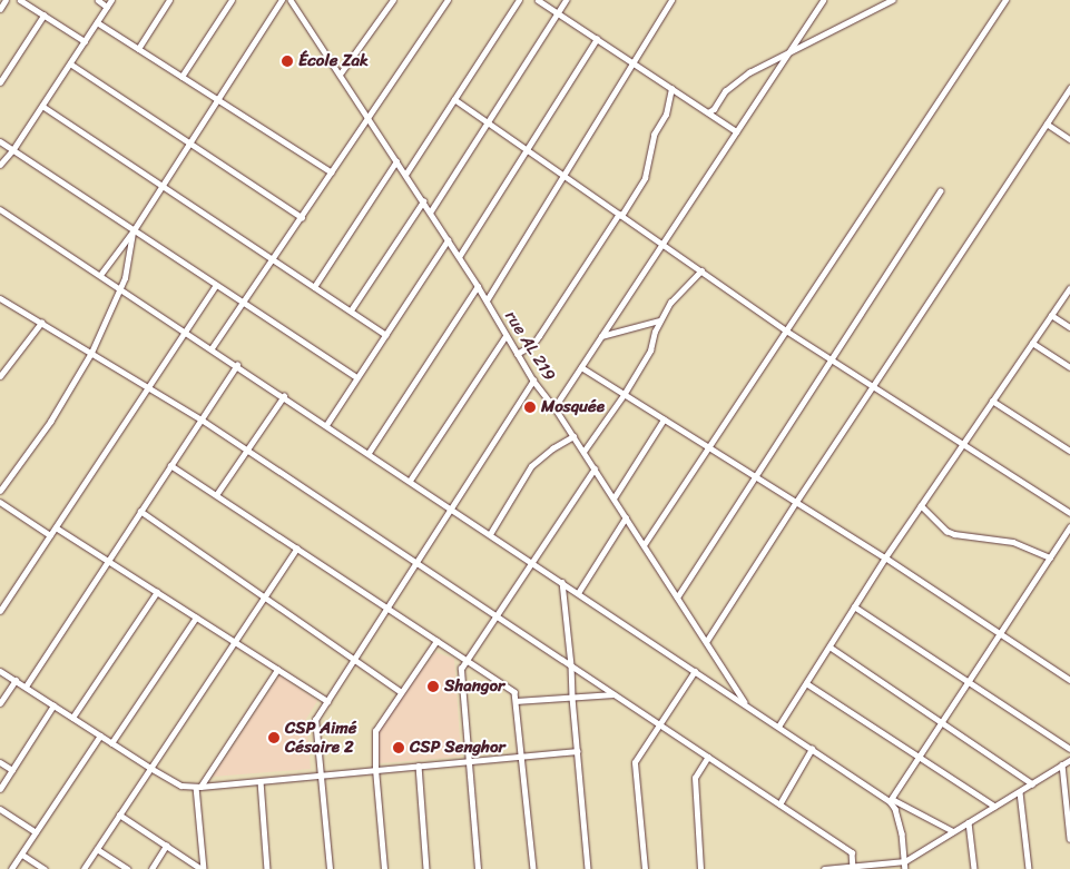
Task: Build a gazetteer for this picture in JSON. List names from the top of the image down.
{
  "streets": {
    "street": ["rue AL 219"]
  },
  "places": [
    "École Zak",
    "Mosquée",
    "Shangor",
    "CSP Aimé Césaire 2",
    "CSP Senghor"
  ]
}
